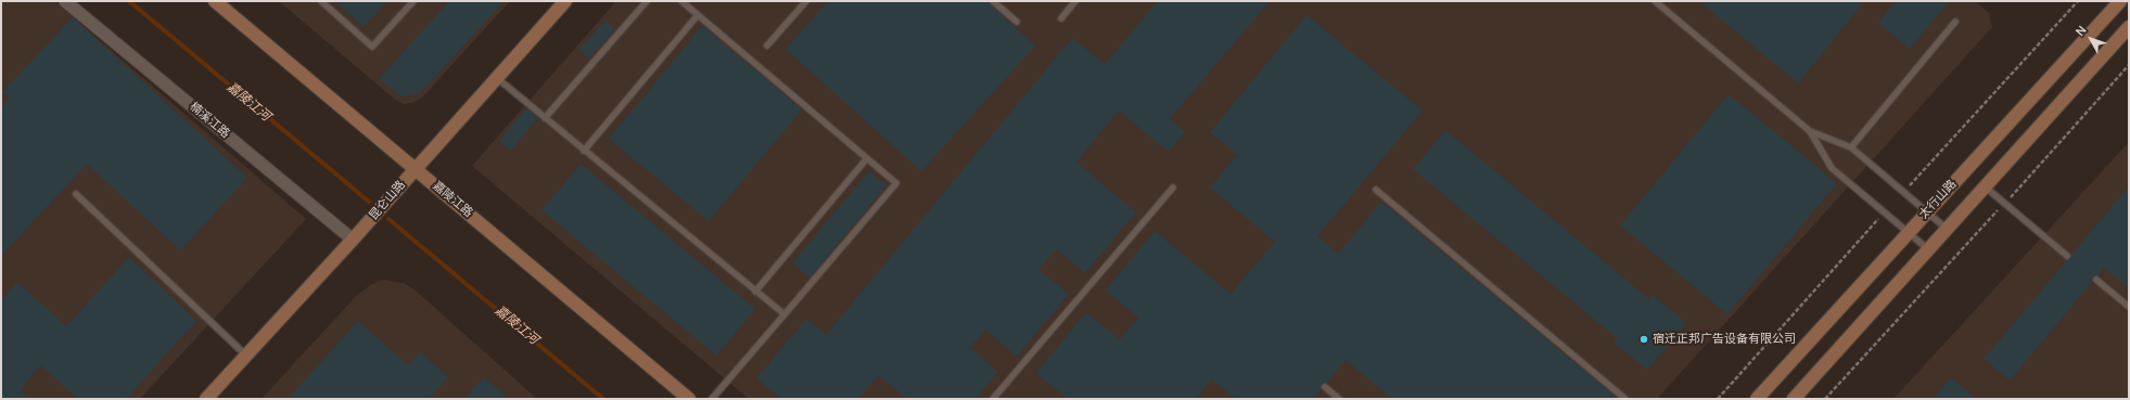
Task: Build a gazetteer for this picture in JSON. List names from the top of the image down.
{
  "streets": {
    "street": [
      "楠溪江路",
      "嘉陵江路",
      "太行山路",
      "昆仑山路"
    ]
  },
  "crossings": [
    ["楠溪江路", "昆仑山路"],
    ["嘉陵江路", "昆仑山路"]
  ],
  "water": ["嘉陵江河"],
  "places": ["宿迁正邦广告设备有限公司"],
  "north": "top left"
}
